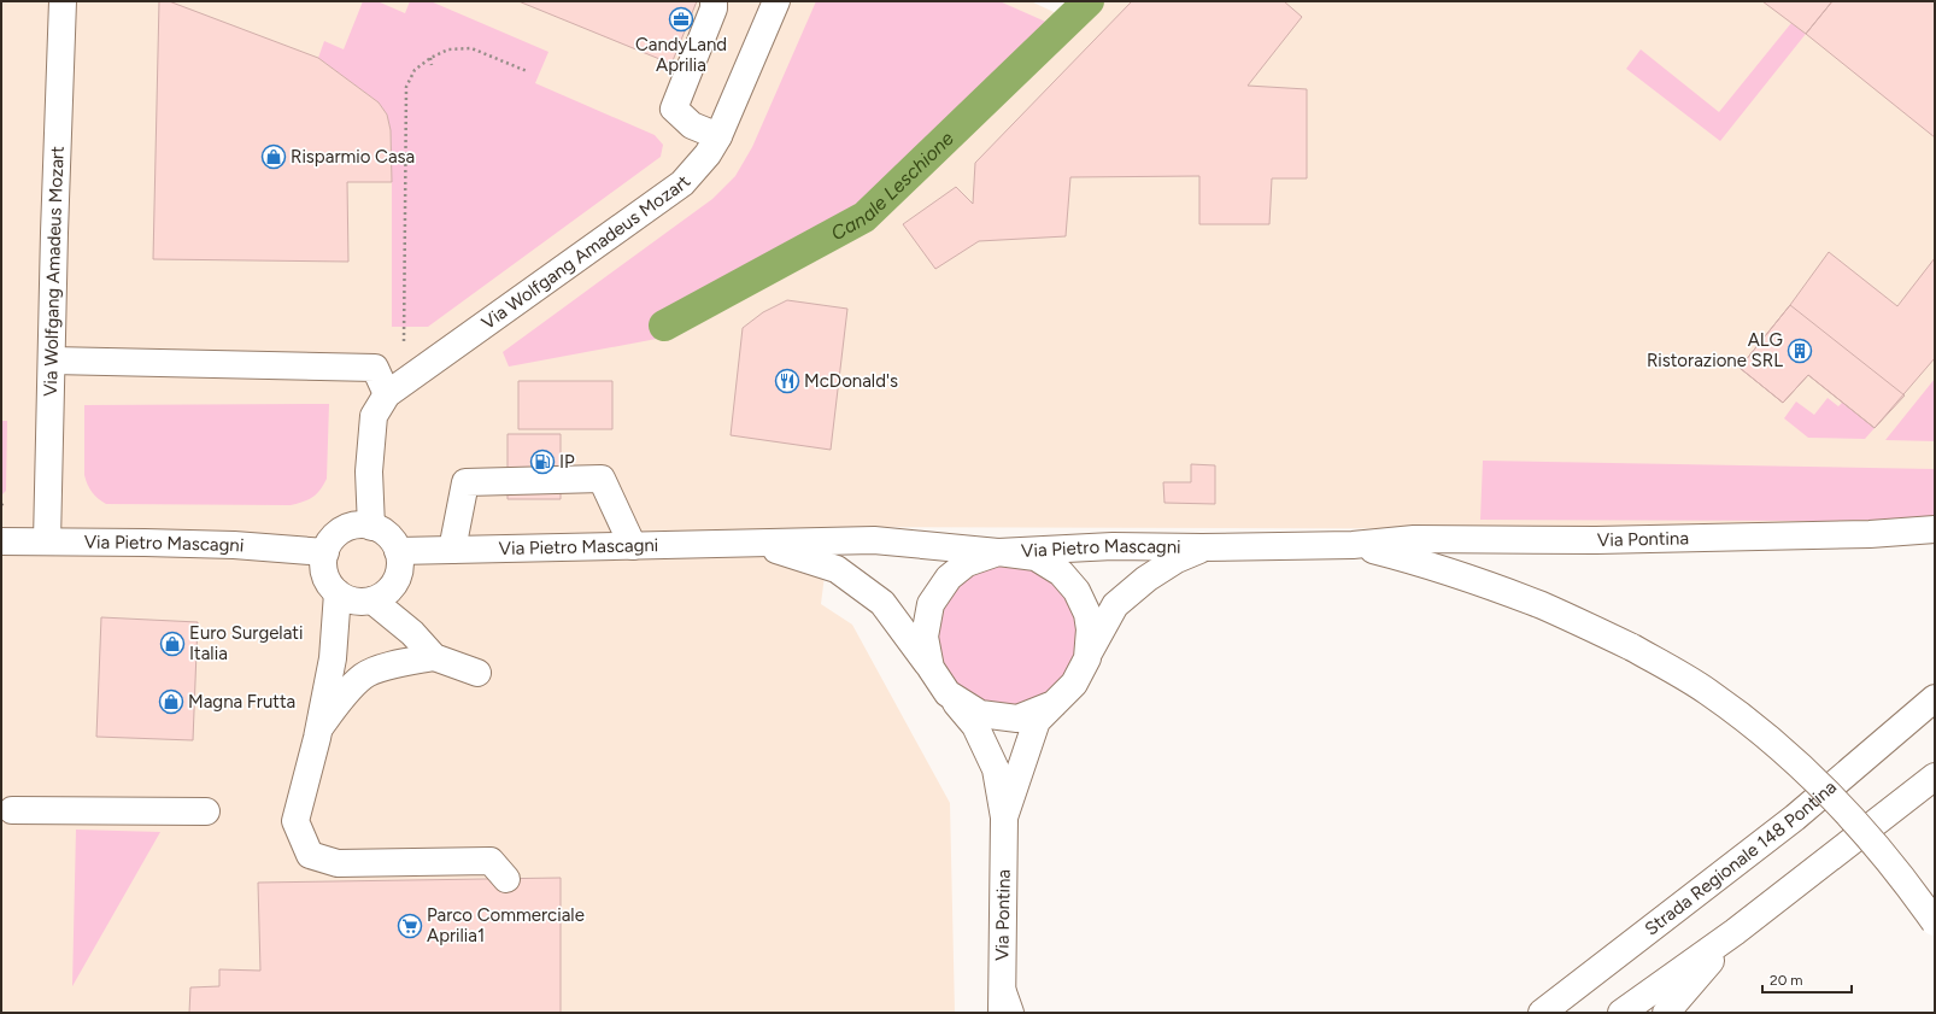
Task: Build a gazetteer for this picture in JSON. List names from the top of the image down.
{
  "streets": {
    "main road": [
      "Via Wolfgang Amadeus Mozart",
      "Via Pontina",
      "Via Pietro Mascagni",
      "Strada Regionale 148 Pontina"
    ]
  },
  "crossings": [
    ["Via Wolfgang Amadeus Mozart", "Via Pietro Mascagni"],
    ["Via Pontina", "Via Pietro Mascagni"]
  ],
  "water": ["Canale Leschione"],
  "places": {
    "office": ["CandyLand Aprilia"],
    "shop": ["Risparmio Casa", "Euro Surgelati Italia", "Magna Frutta"],
    "building": ["ALG Ristorazione SRL"],
    "restaurant": ["McDonald's"],
    "fuel station": ["IP"],
    "supermarket": ["Parco Commerciale Aprilia1"]
  },
  "scale_bar": "20 m"
}
